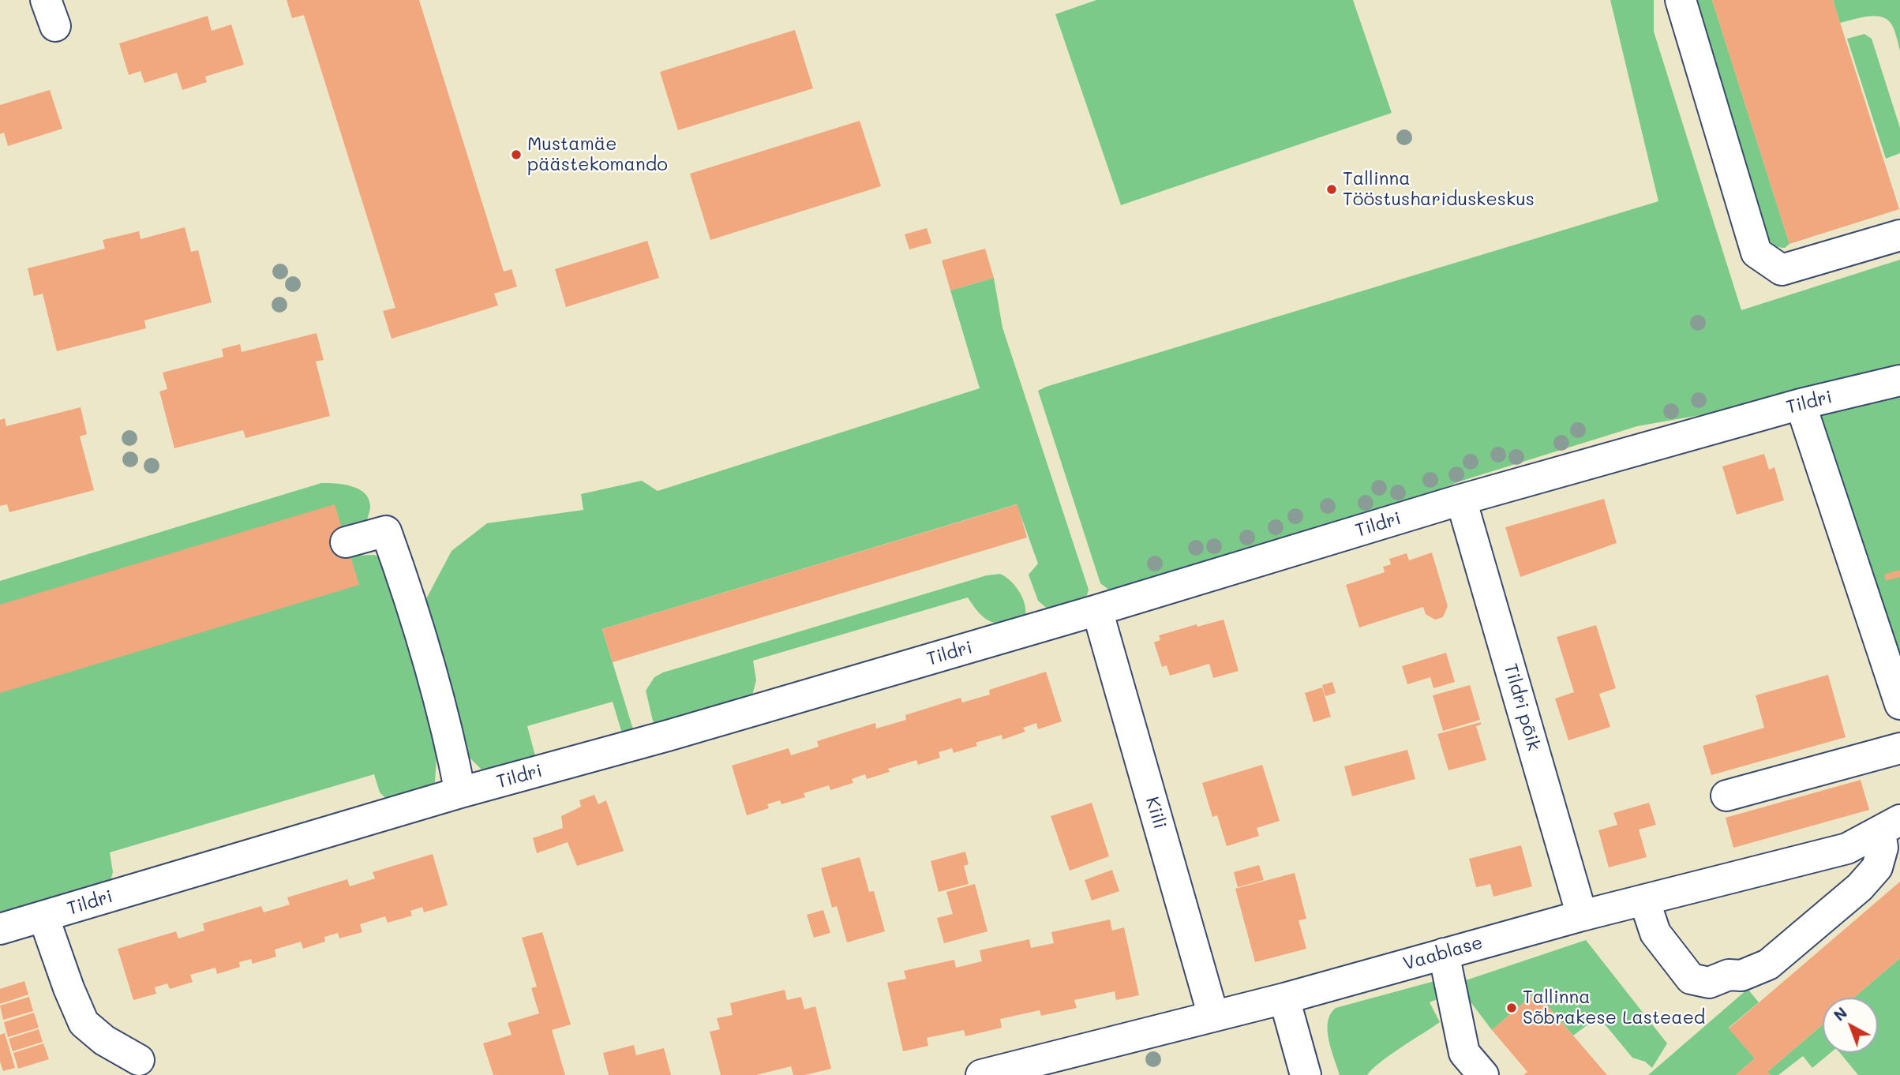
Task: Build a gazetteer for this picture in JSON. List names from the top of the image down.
{
  "streets": {
    "street": [
      "Tildri",
      "Tildri põik",
      "Kiili",
      "Vaablase"
    ]
  },
  "crossings": [
    ["Tildri", "Tildri põik"],
    ["Tildri", "Kiili"],
    ["Tildri põik", "Vaablase"],
    ["Kiili", "Vaablase"]
  ],
  "places": ["Mustamäe päästekomando", "Tallinna Tööstushariduskeskus", "Tallinna Sõbrakese Lasteaed"],
  "north": "top left"
}
